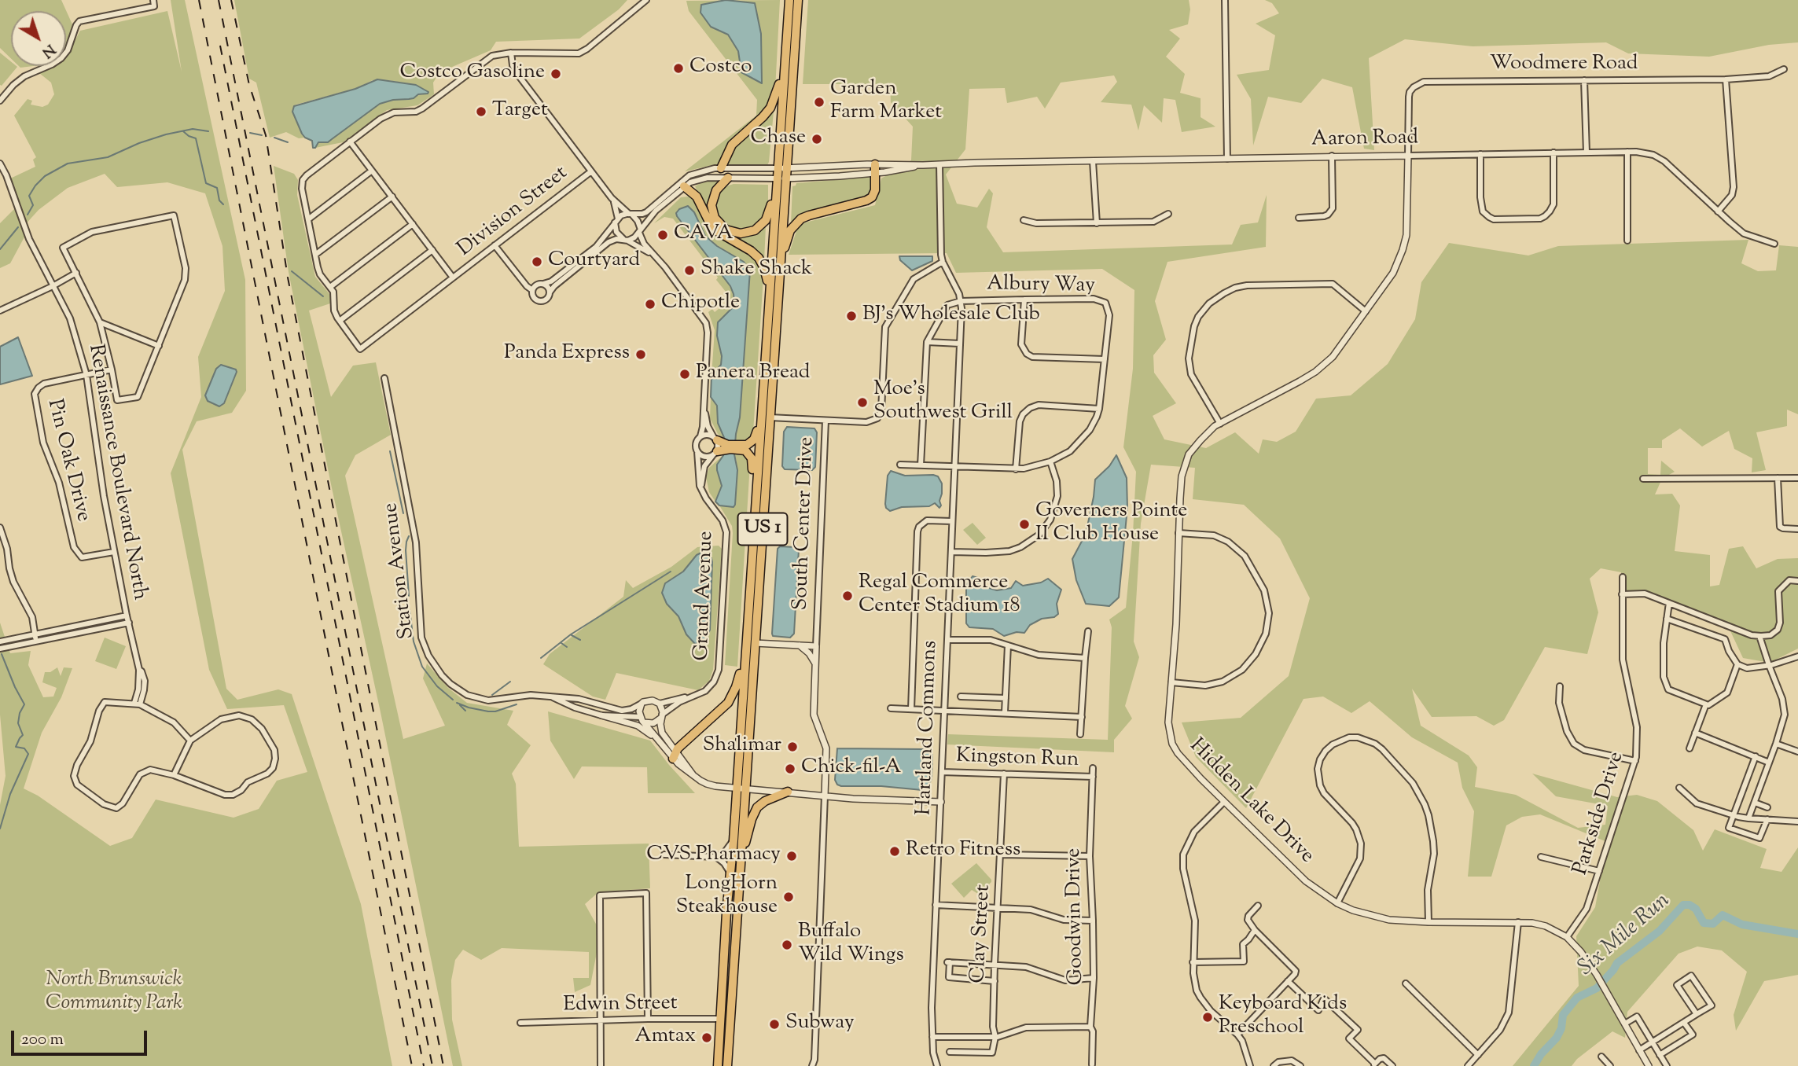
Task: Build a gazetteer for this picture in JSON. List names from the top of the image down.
{
  "streets": {
    "highway": ["US 1"],
    "street": [
      "Woodmere Road",
      "Aaron Road",
      "Division Street",
      "Albury Way",
      "Pin Oak Drive",
      "Renaissance Boulevard North",
      "South Center Drive",
      "Station Avenue",
      "Grand Avenue",
      "Hartland Commons",
      "Kingston Run",
      "Hidden Lake Drive",
      "Parkside Drive",
      "Goodwin Drive",
      "Clay Street",
      "Edwin Street"
    ]
  },
  "crossings": [
    ["Woodmere Road", "Aaron Road"],
    ["Woodmere Road", "Hidden Lake Drive"],
    ["Aaron Road", "US 1"],
    ["Aaron Road", "Hartland Commons"],
    ["Aaron Road", "Hidden Lake Drive"],
    ["Albury Way", "Hartland Commons"],
    ["Pin Oak Drive", "Renaissance Boulevard North"],
    ["South Center Drive", "Hartland Commons"],
    ["US 1", "Edwin Street"],
    ["Station Avenue", "Grand Avenue"],
    ["Hartland Commons", "Kingston Run"],
    ["Kingston Run", "Goodwin Drive"],
    ["Kingston Run", "Clay Street"],
    ["Hidden Lake Drive", "Parkside Drive"]
  ],
  "water": ["Six Mile Run"],
  "parks": ["North Brunswick Community Park"],
  "places": [
    "Costco",
    "Costco Gasoline",
    "Garden Farm Market",
    "Target",
    "Chase",
    "CAVA",
    "Courtyard",
    "Shake Shack",
    "Chipotle",
    "BJ's Wholesale Club",
    "Panda Express",
    "Panera Bread",
    "Moe's Southwest Grill",
    "Governers Pointe II Club House",
    "Regal Commerce Center Stadium 18",
    "Shalimar",
    "Chick-fil-A",
    "Retro Fitness",
    "CVS Pharmacy",
    "LongHorn Steakhouse",
    "Buffalo Wild Wings",
    "Keyboard Kids Preschool",
    "Subway",
    "Amtax"
  ],
  "scale_bar": "200 m",
  "north": "bottom right"
}
